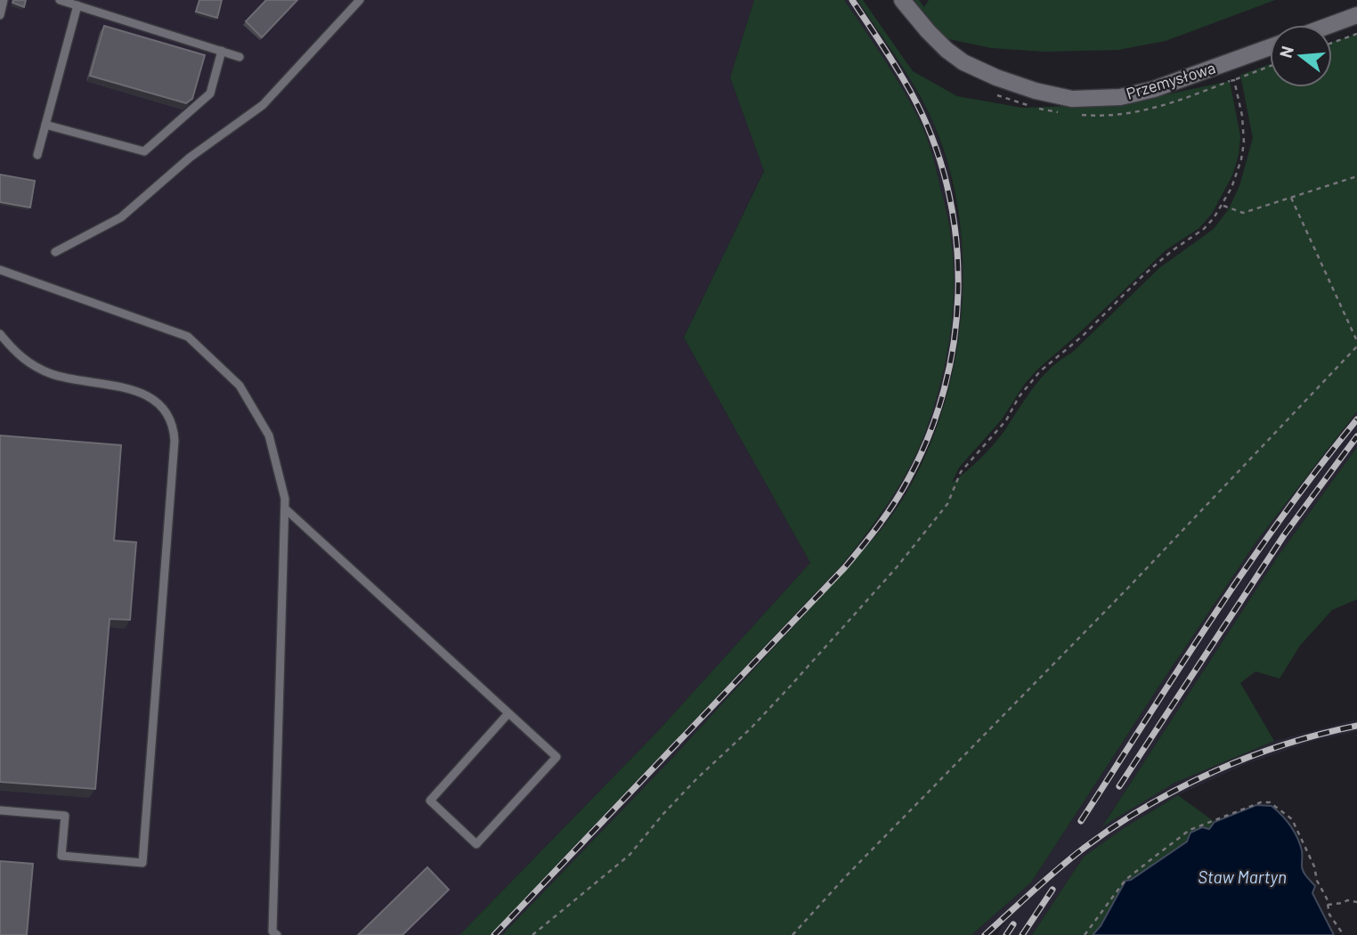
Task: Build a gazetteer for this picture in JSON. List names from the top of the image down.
{
  "streets": {
    "street": ["Przemysłowa"]
  },
  "water": ["Staw Martyn"],
  "north": "left"
}
